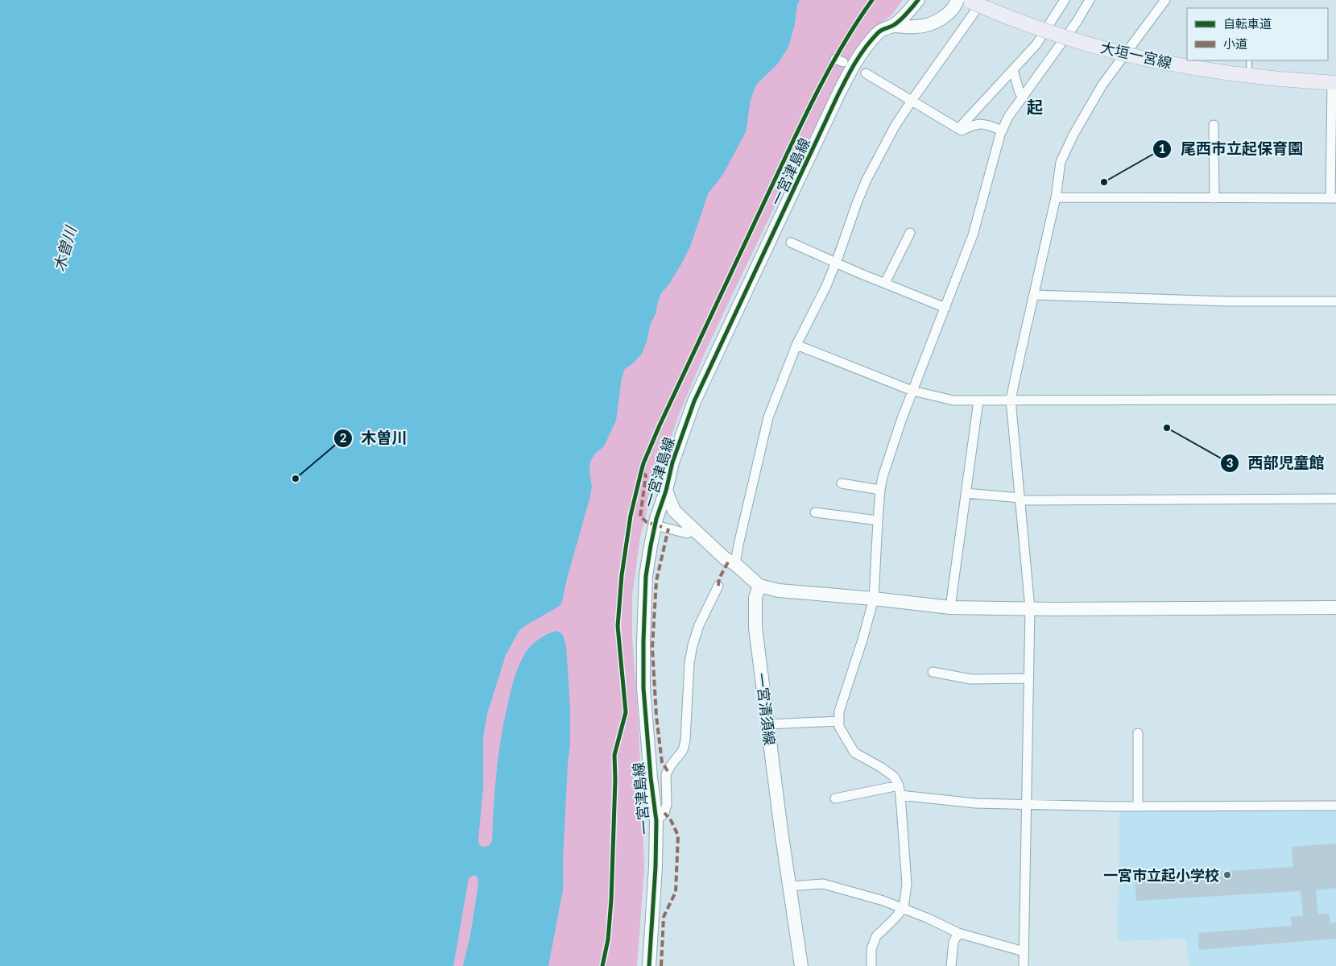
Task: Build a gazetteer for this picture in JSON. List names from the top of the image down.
{
  "streets": {
    "main road": ["大垣一宮線", "一宮津島線", "一宮清須線"]
  },
  "districts": ["起"],
  "water": ["木曽川"],
  "places": [
    "尾西市立起保育園",
    "西部児童館",
    "木曽川",
    "一宮市立起小学校"
  ],
  "legend": ["自転車道", "小道"]
}
